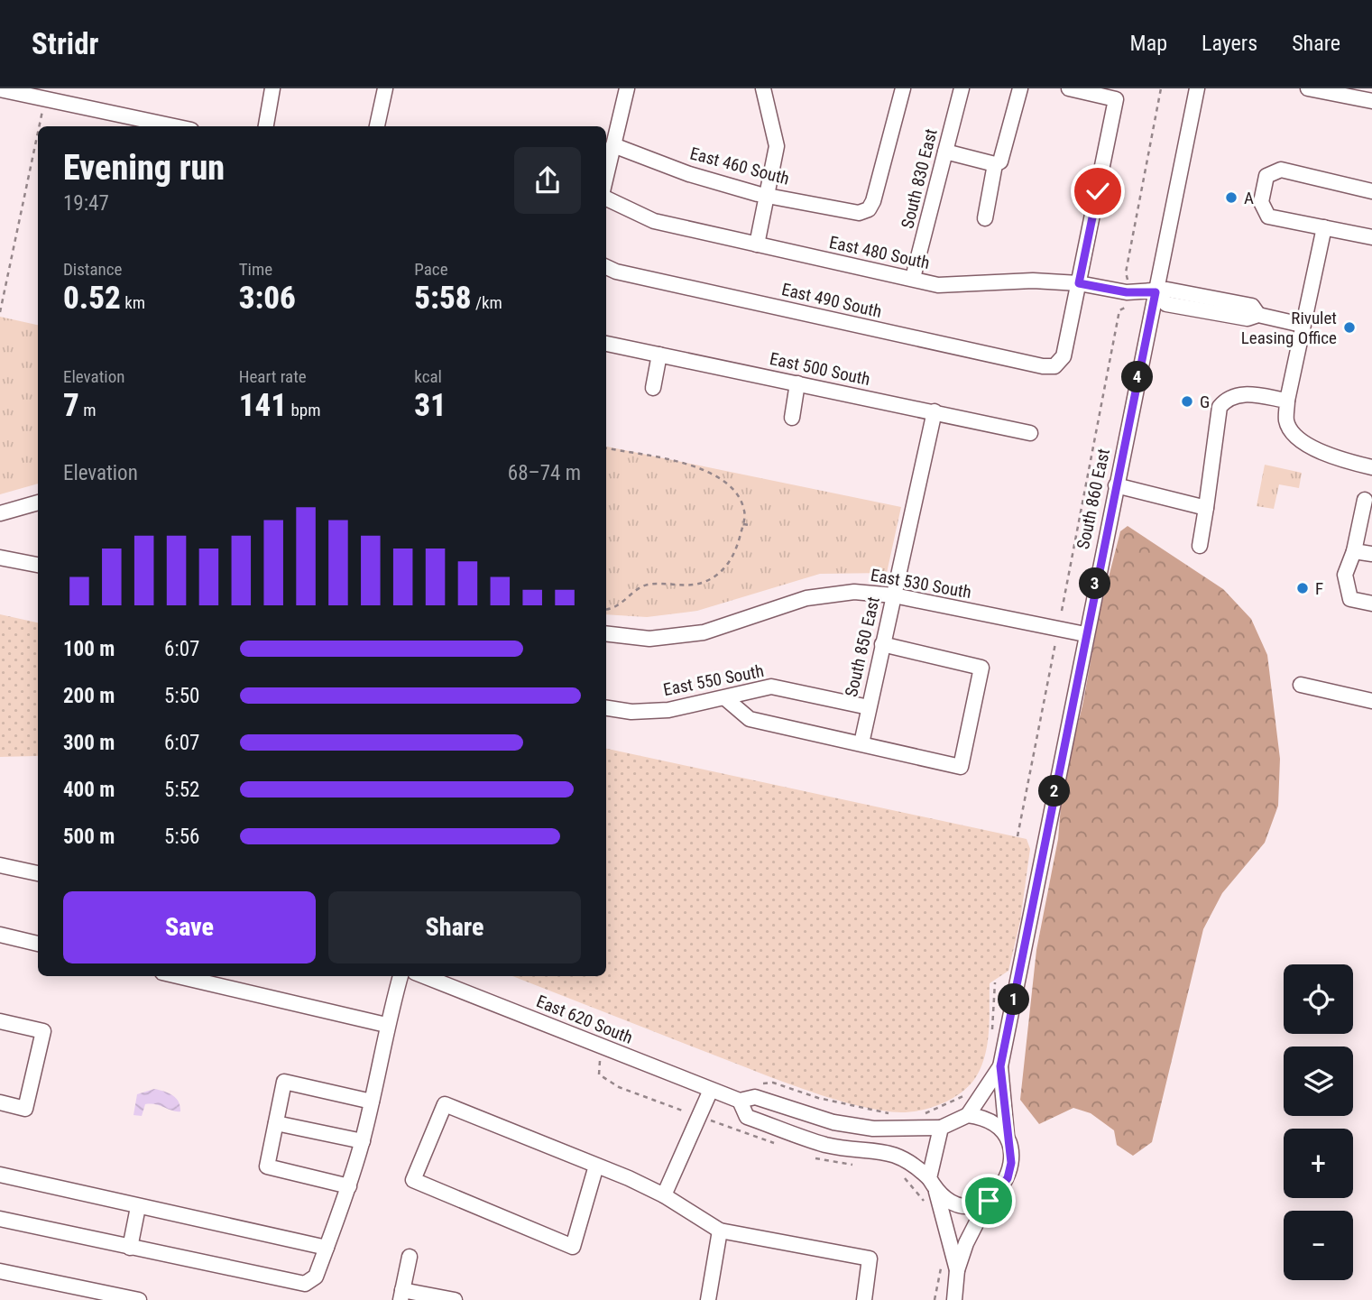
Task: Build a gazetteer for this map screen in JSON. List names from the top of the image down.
{
  "streets": {
    "street": [
      "East 460 South",
      "South 830 East",
      "East 480 South",
      "East 490 South",
      "East 500 South",
      "South 860 East",
      "East 530 South",
      "South 850 East",
      "East 550 South",
      "East 620 South"
    ]
  },
  "crossings": [
    ["South 830 East", "East 480 South"],
    ["East 480 South", "East 490 South"],
    ["East 480 South", "South 860 East"],
    ["East 500 South", "South 850 East"],
    ["South 860 East", "East 530 South"],
    ["South 860 East", "East 620 South"],
    ["East 530 South", "South 850 East"],
    ["South 850 East", "East 550 South"]
  ],
  "places": [
    "A",
    "Rivulet Leasing Office",
    "G",
    "F"
  ],
  "page": {
    "header": "Stridr",
    "nav": ["Map", "Layers", "Share"],
    "heading": ["Evening run", "19:47"],
    "stats": [
      ["Distance", "0.52 km"],
      ["Time", "3:06"],
      ["Pace", "5:58 /km"],
      ["Elevation", "7 m"],
      ["Heart rate", "141 bpm"],
      ["kcal", "31"]
    ],
    "pins": [
      "4",
      "3",
      "2",
      "1"
    ],
    "chart": ["Elevation", "68–74 m"],
    "list": [
      {
        "name": "100 m",
        "note": "6:07"
      },
      {
        "name": "200 m",
        "note": "5:50"
      },
      {
        "name": "300 m",
        "note": "6:07"
      },
      {
        "name": "400 m",
        "note": "5:52"
      },
      {
        "name": "500 m",
        "note": "5:56"
      }
    ],
    "buttons": ["Save", "Share"],
    "map_buttons": ["+", "−"]
  }
}
